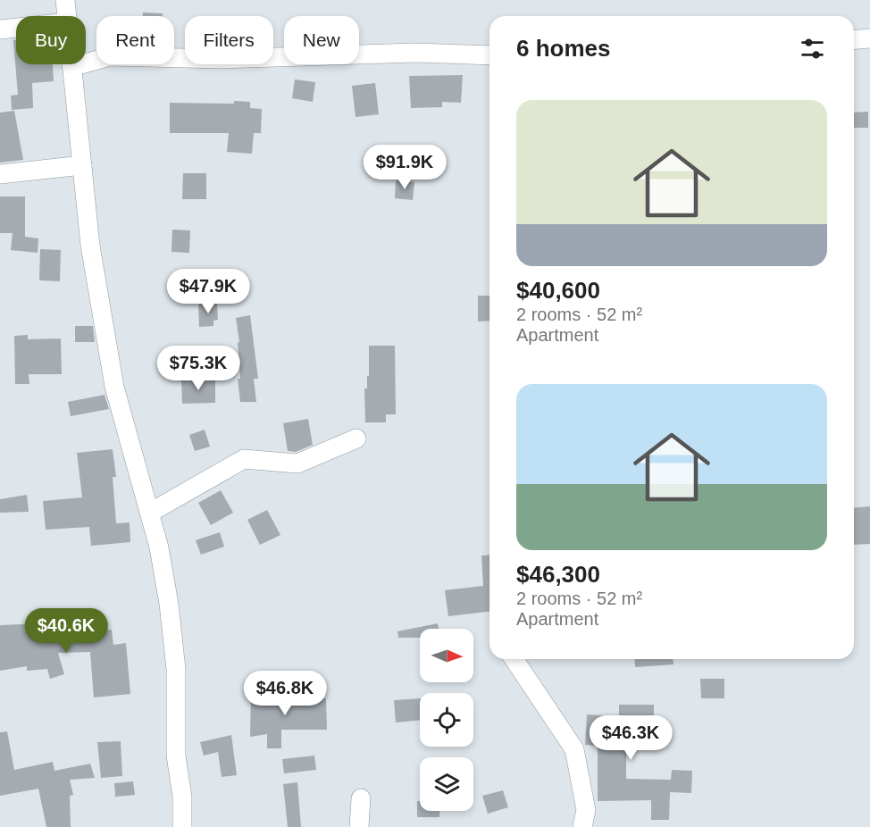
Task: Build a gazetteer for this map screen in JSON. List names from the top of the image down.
{
  "north": "right",
  "page": {
    "chip": [
      "Buy",
      "Rent",
      "Filters",
      "New"
    ],
    "heading": "6 homes",
    "list": [
      {
        "name": "$40,600",
        "note": "2 rooms · 52 m² · Apartment"
      },
      {
        "name": "$46,300",
        "note": "2 rooms · 52 m² · Apartment"
      }
    ],
    "price": [
      "$91.9K",
      "$47.9K",
      "$75.3K",
      "$40.6K",
      "$46.8K",
      "$46.3K"
    ]
  }
}
